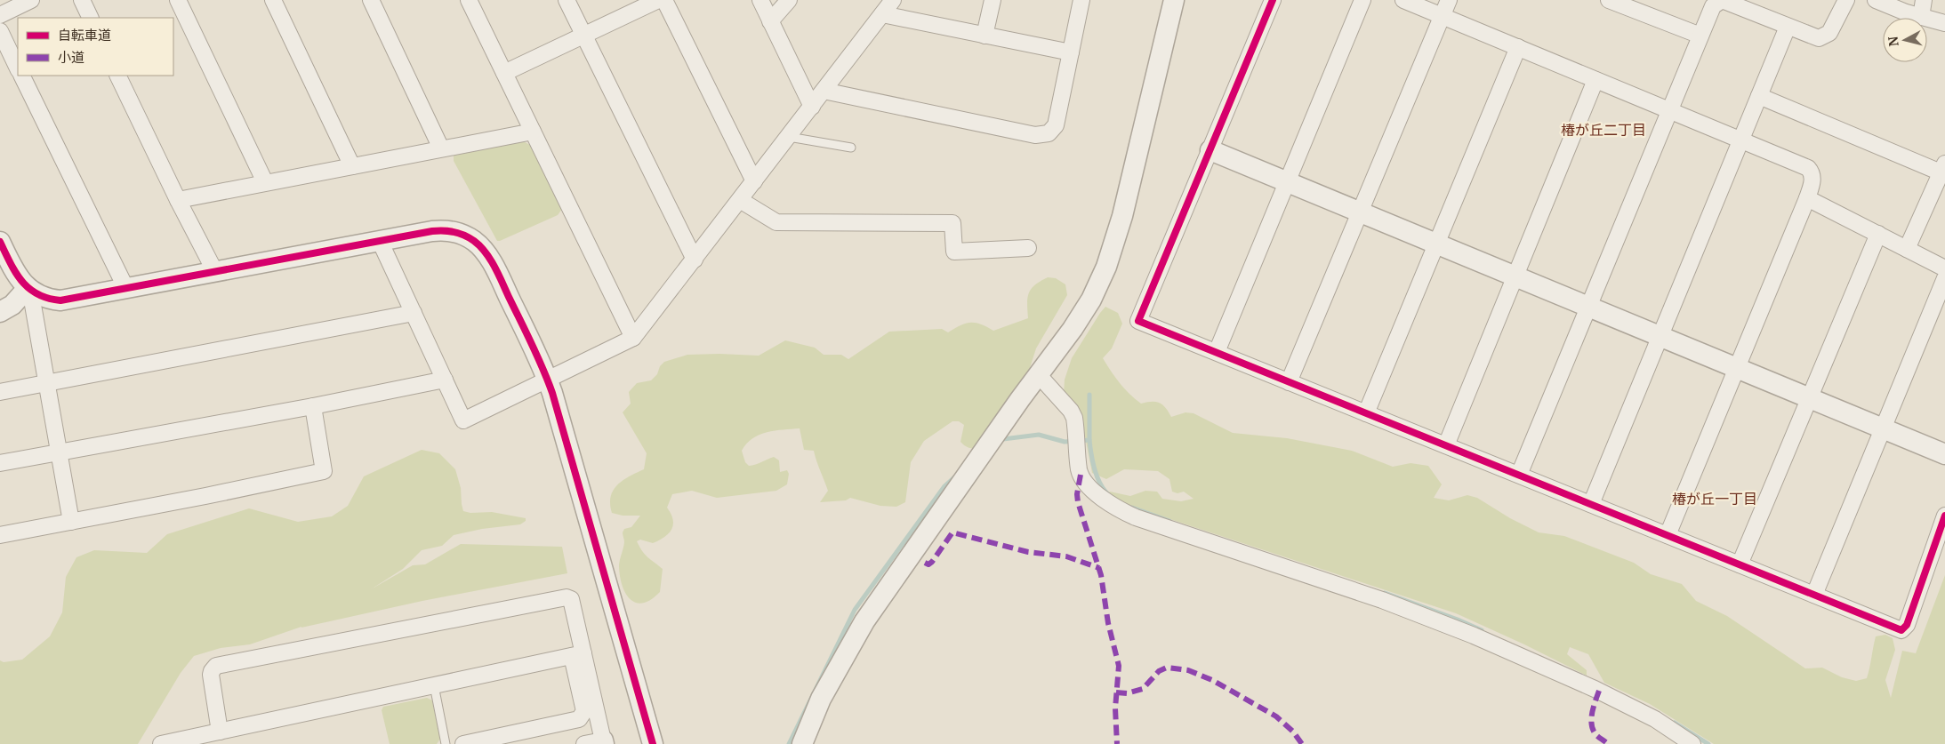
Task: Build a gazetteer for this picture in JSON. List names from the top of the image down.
{
  "districts": ["椿が丘二丁目", "椿が丘一丁目"],
  "legend": ["自転車道", "小道"],
  "north": "left"
}
